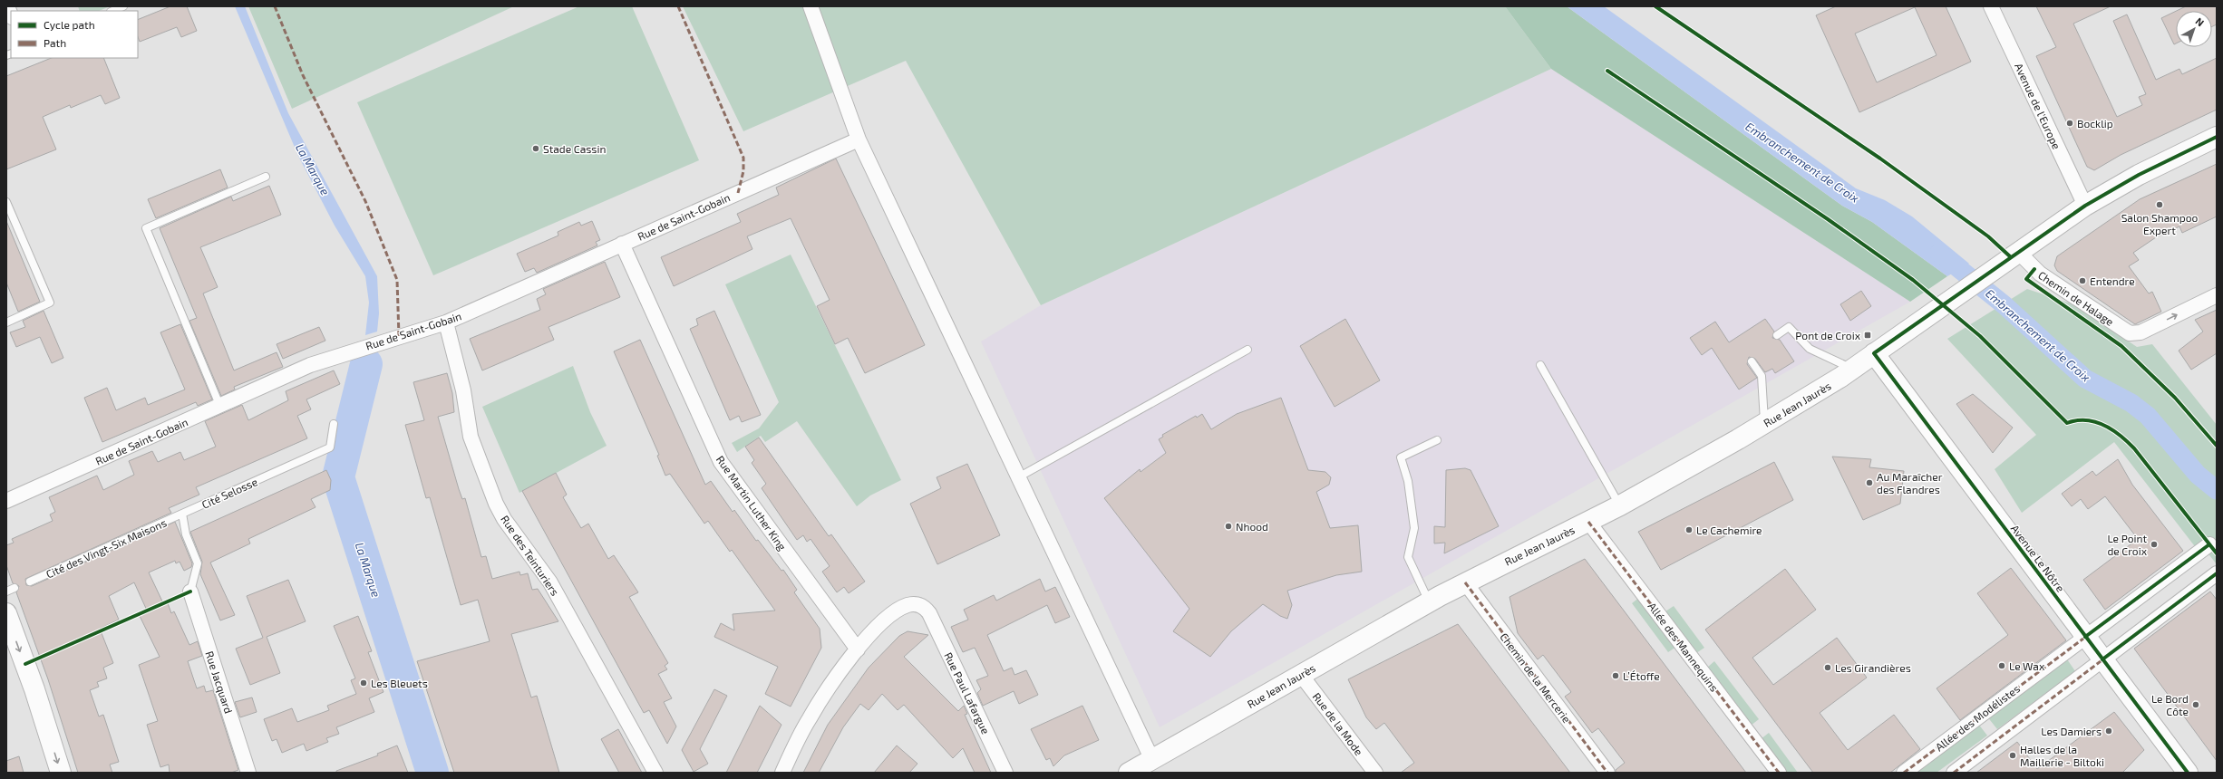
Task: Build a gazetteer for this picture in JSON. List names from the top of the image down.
{
  "streets": {
    "main road": ["Rue Jean Jaurès", "Avenue Le Nôtre"],
    "street": [
      "Avenue de l'Europe",
      "Rue de Saint-Gobain",
      "Chemin de Halage",
      "Rue Martin Luther King",
      "Rue des Teinturiers",
      "Allée des Mannequins",
      "Chemin de la Mercerie",
      "Rue Jacquard",
      "Rue Paul Lafargue",
      "Allée des Modélistes",
      "Rue de la Mode"
    ],
    "lane": ["Cité Selosse", "Cité des Vingt-Six Maisons"]
  },
  "crossings": [
    ["Avenue de l'Europe", "Rue Jean Jaurès"],
    ["Rue de Saint-Gobain", "Rue Martin Luther King"],
    ["Rue de Saint-Gobain", "Rue des Teinturiers"],
    ["Chemin de Halage", "Rue Jean Jaurès"],
    ["Rue Jean Jaurès", "Avenue Le Nôtre"],
    ["Rue Jean Jaurès", "Allée des Mannequins"],
    ["Rue Jean Jaurès", "Chemin de la Mercerie"],
    ["Rue Jean Jaurès", "Rue de la Mode"],
    ["Cité Selosse", "Cité des Vingt-Six Maisons"],
    ["Rue Martin Luther King", "Rue Paul Lafargue"],
    ["Avenue Le Nôtre", "Allée des Modélistes"]
  ],
  "one_way": ["Chemin de Halage"],
  "water": ["Embranchement de Croix", "La Marque"],
  "places": {
    "other": [
      "Bocklip",
      "Stade Cassin",
      "Salon Shampoo Expert",
      "Entendre",
      "Au Maraîcher des Flandres",
      "Nhood",
      "Le Cachemire",
      "Le Point de Croix",
      "Le Wax",
      "Les Girandières",
      "L’Étoffe",
      "Les Bleuets",
      "Le Bord Côte",
      "Les Damiers",
      "Halles de la Maillerie - Biltoki"
    ],
    "transit": ["Pont de Croix"]
  },
  "legend": ["Cycle path", "Path"],
  "north": "top right"
}
